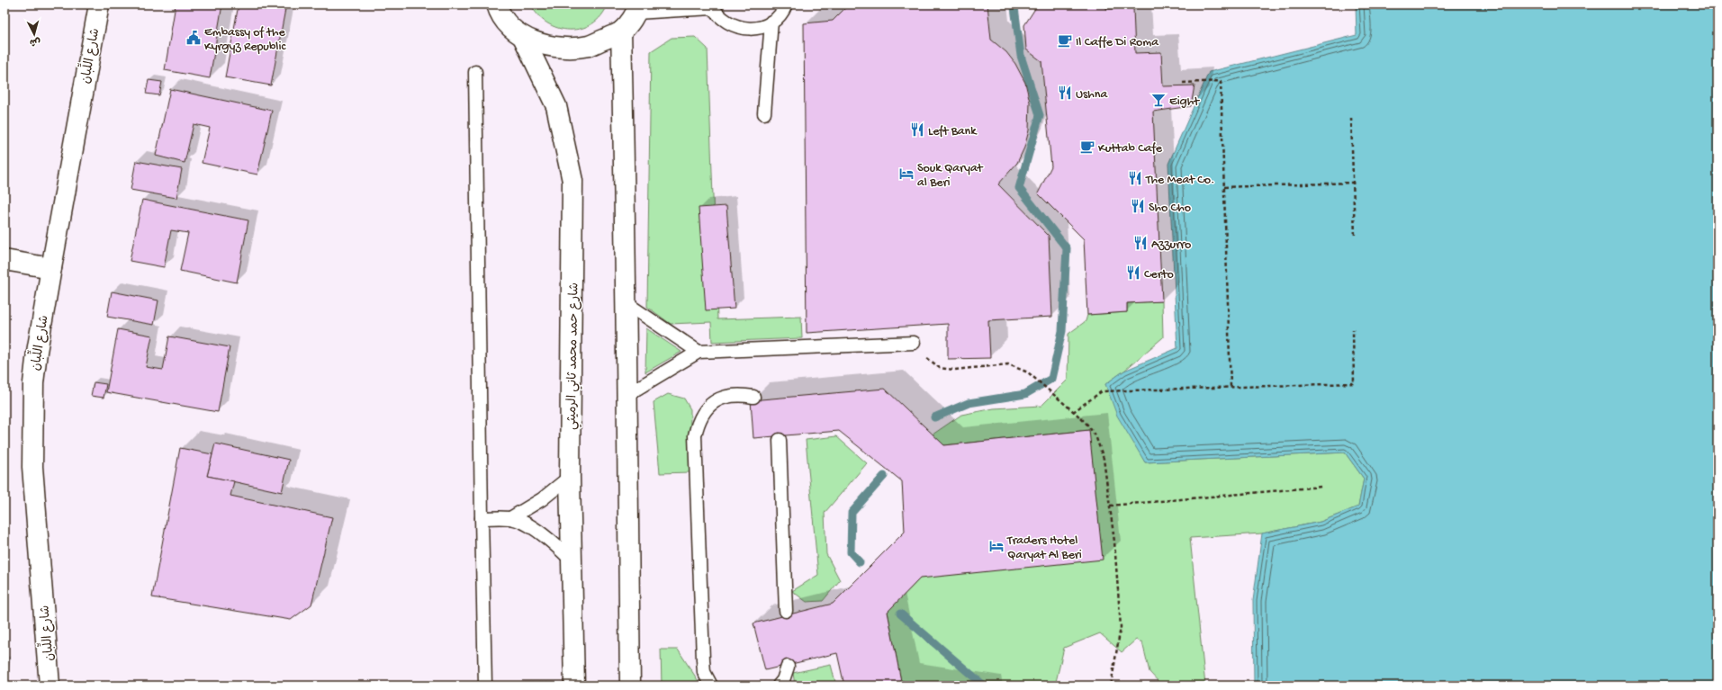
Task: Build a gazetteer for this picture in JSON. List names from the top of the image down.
{
  "streets": {
    "main road": ["شارع اللِّبان", "شارع حمد محمد ثاني الرميثي"]
  },
  "places": {
    "public building": ["Embassy of the Kyrgyz Republic"],
    "cafe": ["Il Caffe Di Roma", "Kuttab Cafe"],
    "restaurant": [
      "Ushna",
      "Left Bank",
      "The Meat Co.",
      "Sho Cho",
      "Azzurro",
      "Certo"
    ],
    "bar": ["Eight"],
    "hotel": ["Souk Qaryat al Beri", "Traders Hotel Qaryat Al Beri"]
  },
  "north": "bottom"
}
